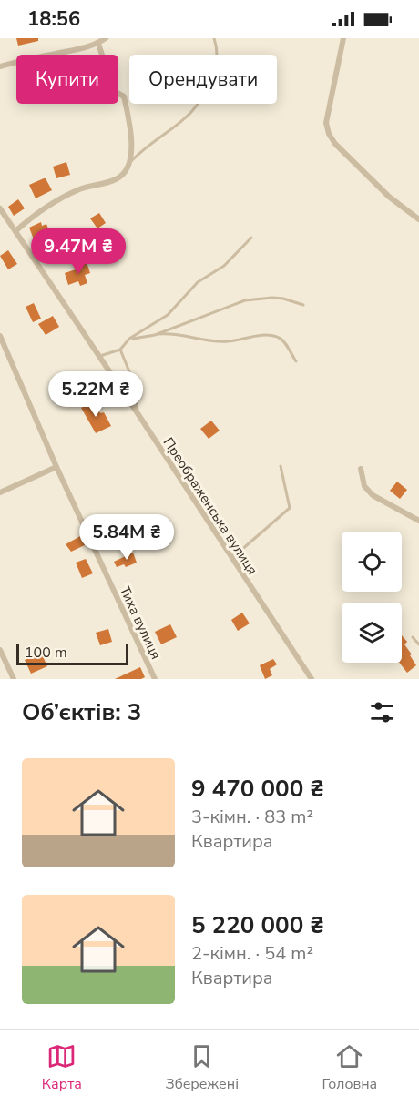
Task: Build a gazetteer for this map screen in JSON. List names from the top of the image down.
{
  "streets": {
    "street": ["Преображенська вулиця", "Тиха вулиця"]
  },
  "scale_bar": "100 m",
  "page": {
    "status": "18:56",
    "chip": ["Купити", "Орендувати"],
    "price": ["9.47M ₴", "5.22M ₴", "5.84M ₴"],
    "scale": "100 m",
    "heading": "Об’єктів: 3",
    "list": [
      {
        "name": "9 470 000 ₴",
        "note": "3-кімн. · 83 m² · Квартира"
      },
      {
        "name": "5 220 000 ₴",
        "note": "2-кімн. · 54 m² · Квартира"
      }
    ],
    "tabs": ["Карта", "Збережені", "Головна"]
  }
}
